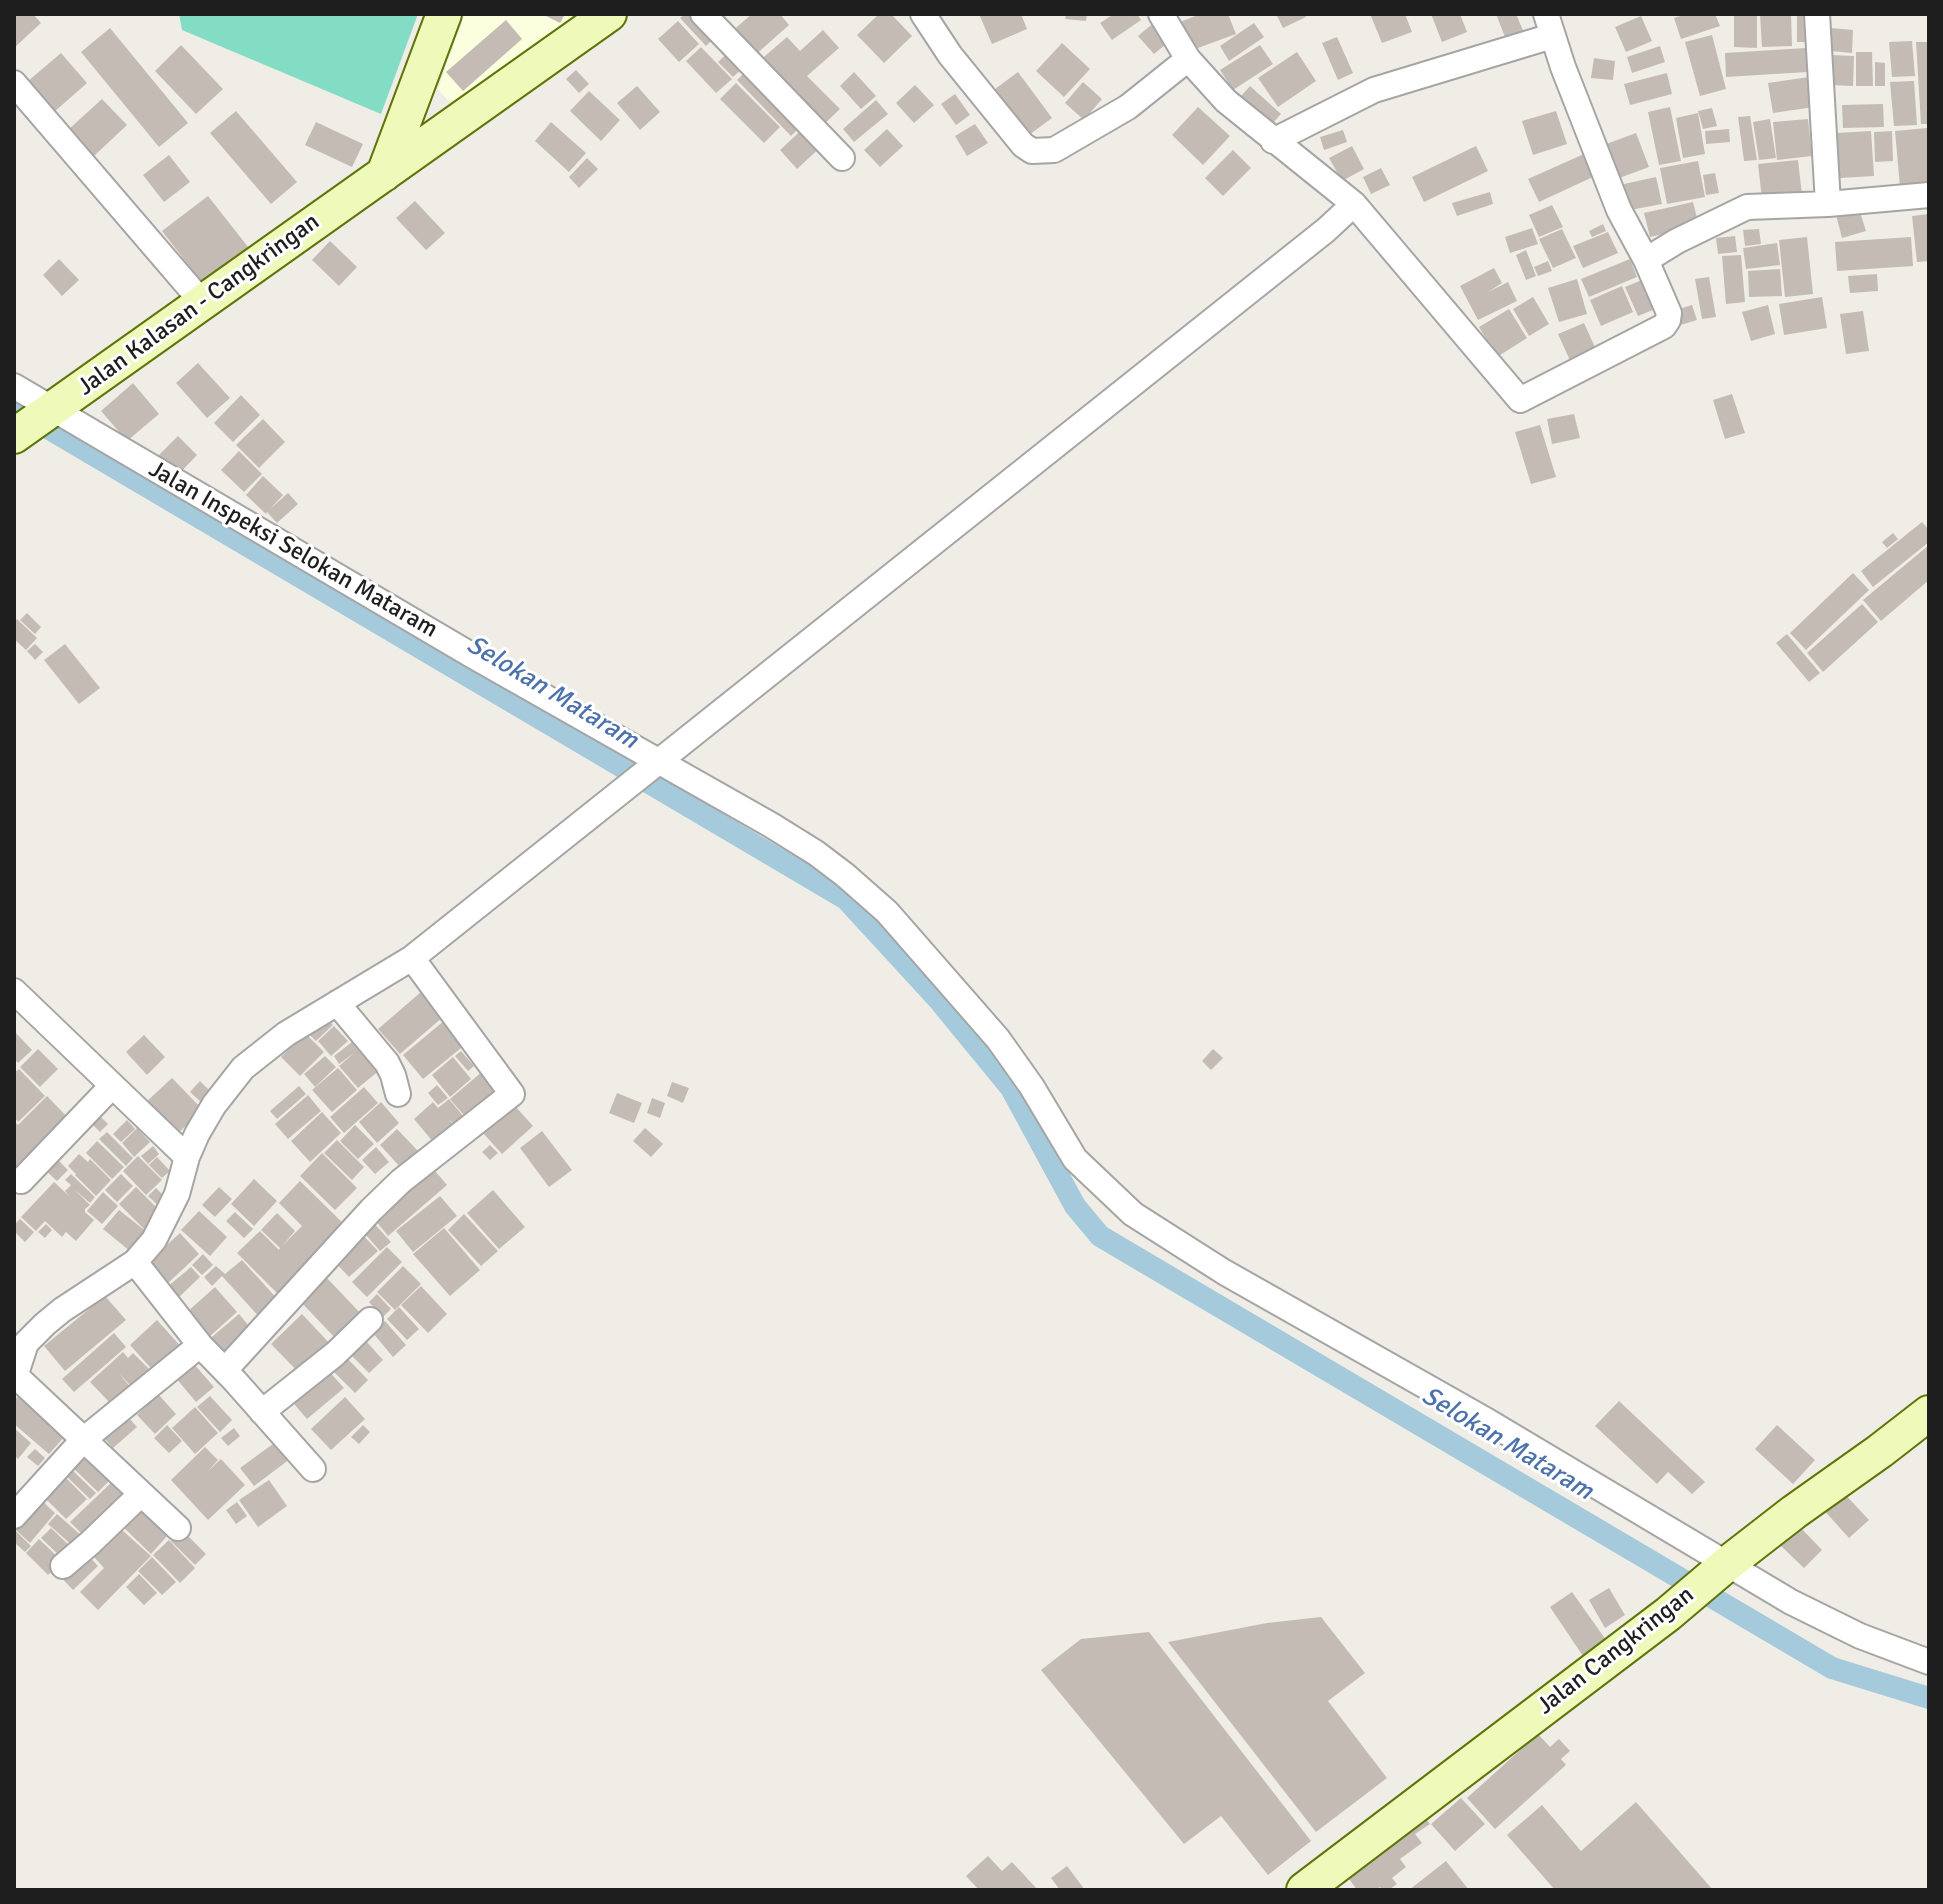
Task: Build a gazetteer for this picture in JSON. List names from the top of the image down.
{
  "streets": {
    "main road": ["Jalan Kalasan - Cangkringan", "Jalan Cangkringan"],
    "street": ["Jalan Inspeksi Selokan Mataram"]
  },
  "crossings": [
    ["Jalan Kalasan - Cangkringan", "Jalan Inspeksi Selokan Mataram"],
    ["Jalan Inspeksi Selokan Mataram", "Jalan Cangkringan"]
  ],
  "water": ["Selokan Mataram"]
}
